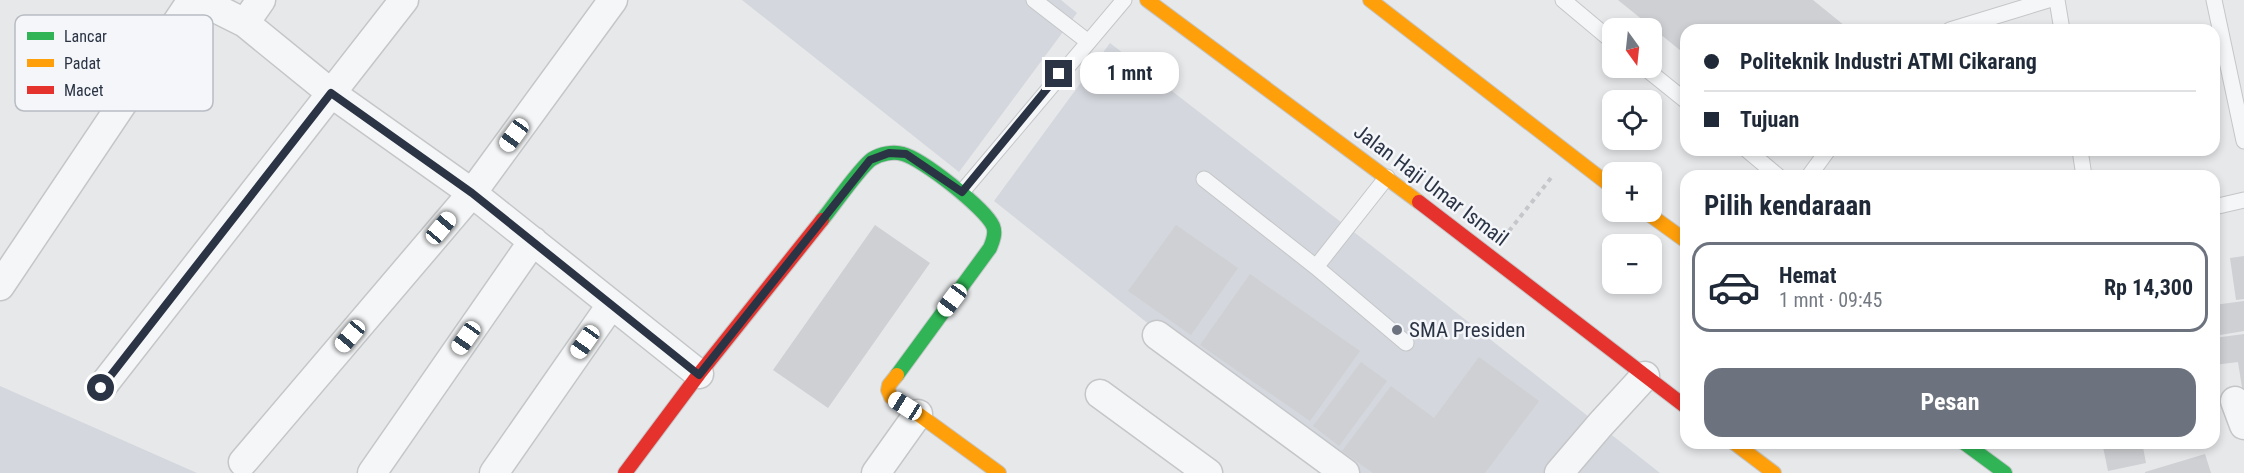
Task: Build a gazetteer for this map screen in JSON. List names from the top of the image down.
{
  "streets": {
    "main road": ["Jalan Haji Umar Ismail"]
  },
  "places": ["SMA Presiden"],
  "legend": ["Lancar", "Padat", "Macet"],
  "north": "bottom",
  "page": {
    "map_buttons": ["+", "−"],
    "banner": ["Politeknik Industri ATMI Cikarang", "Tujuan"],
    "bubble": "1 mnt",
    "heading": "Pilih kendaraan",
    "list": [
      {
        "name": "Hemat",
        "note": "1 mnt · 09:45",
        "value": "Rp 14,300"
      }
    ],
    "buttons": "Pesan"
  }
}
